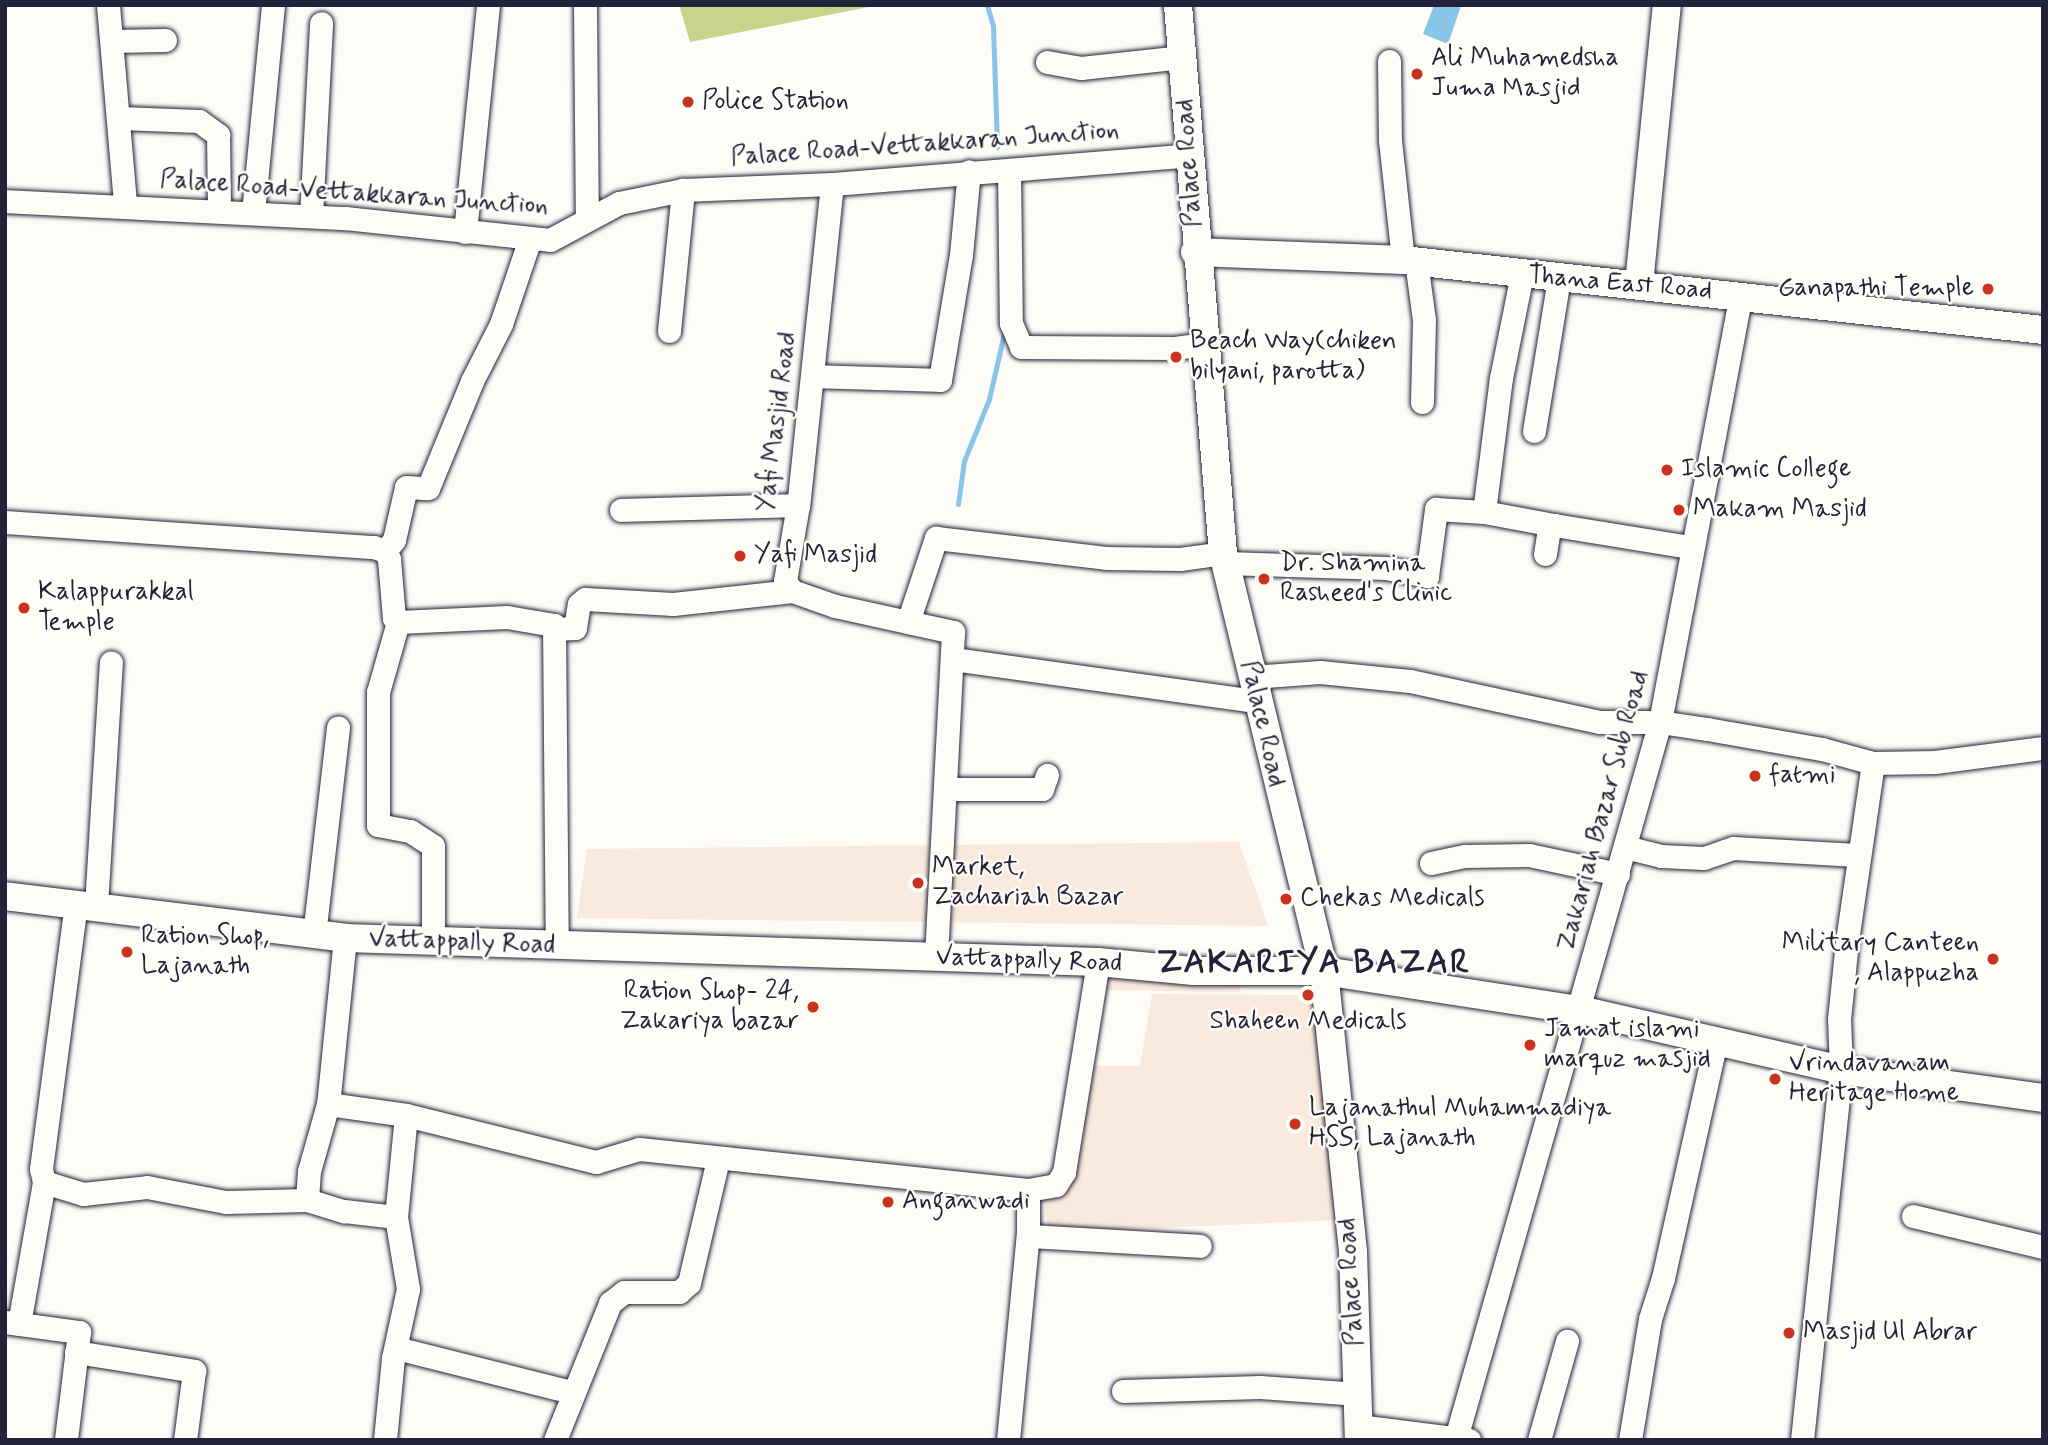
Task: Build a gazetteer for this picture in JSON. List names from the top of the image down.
{
  "streets": {
    "main road": ["Palace Road", "Thana East Road", "Vattappally Road"],
    "street": ["Palace Road-Vettakkaran Junction", "Yafi Masjid Road", "Zakariah Bazar Sub Road"]
  },
  "crossings": [
    ["Palace Road-Vettakkaran Junction", "Palace Road"],
    ["Palace Road-Vettakkaran Junction", "Yafi Masjid Road"],
    ["Palace Road", "Thana East Road"],
    ["Palace Road", "Vattappally Road"],
    ["Thana East Road", "Zakariah Bazar Sub Road"],
    ["Zakariah Bazar Sub Road", "Vattappally Road"]
  ],
  "districts": ["ZAKARIYA BAZAR"],
  "places": [
    "Ali Muhamedsha Juma Masjid",
    "Police Station",
    "Ganapathi Temple",
    "Beach Way(chiken bilyani, parotta)",
    "Islamic College",
    "Makam Masjid",
    "Yafi Masjid",
    "Dr. Shamina Rasheed's Clinic",
    "Kalappurakkal Temple",
    "fatmi",
    "Market, Zachariah Bazar",
    "Chekas Medicals",
    "Ration Shop, Lajanath",
    "Military Canteen , Alappuzha",
    "Shaheen Medicals",
    "Ration Shop- 24, Zakariya bazar",
    "Jamat islami marquz masjid",
    "Vrindavanam Heritage Home",
    "Lajanathul Muhammadiya HSS, Lajanath",
    "Anganwadi",
    "Masjid Ul Abrar"
  ]
}
